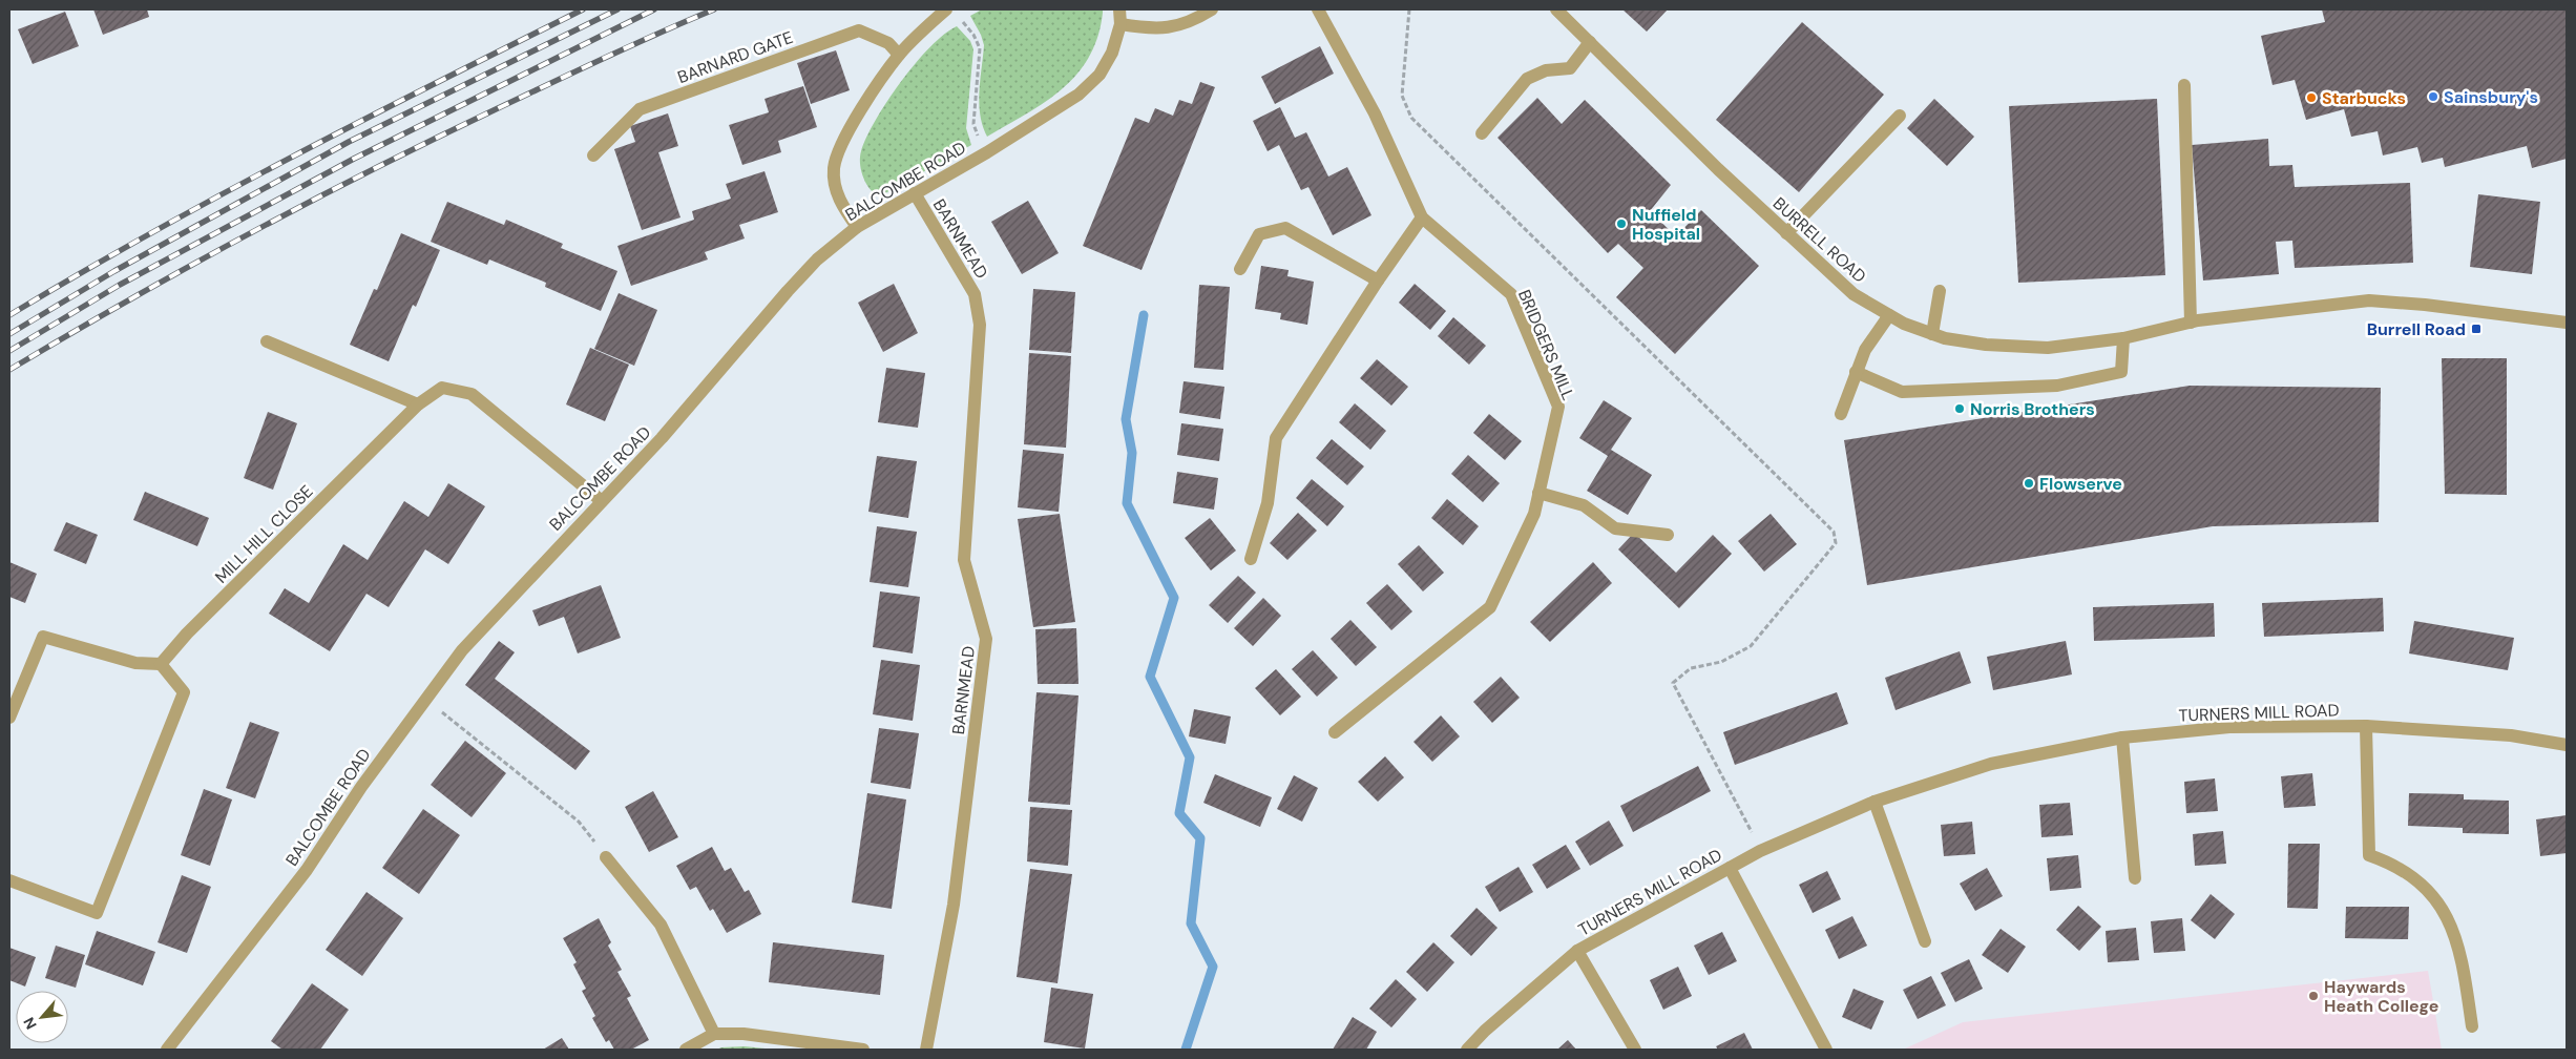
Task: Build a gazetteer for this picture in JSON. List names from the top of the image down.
{
  "streets": {
    "street": [
      "BARNARD GATE",
      "BALCOMBE ROAD",
      "BARNMEAD",
      "BURRELL ROAD",
      "BRIDGERS MILL",
      "MILL HILL CLOSE",
      "TURNERS MILL ROAD"
    ]
  },
  "crossings": [
    ["BALCOMBE ROAD", "BARNMEAD"],
    ["BALCOMBE ROAD", "MILL HILL CLOSE"]
  ],
  "places": {
    "other": [
      "Sainsbury's",
      "Starbucks",
      "Nuffield Hospital",
      "Norris Brothers",
      "Flowserve",
      "Haywards Heath College"
    ],
    "transit": ["Burrell Road"]
  },
  "north": "bottom left"
}
